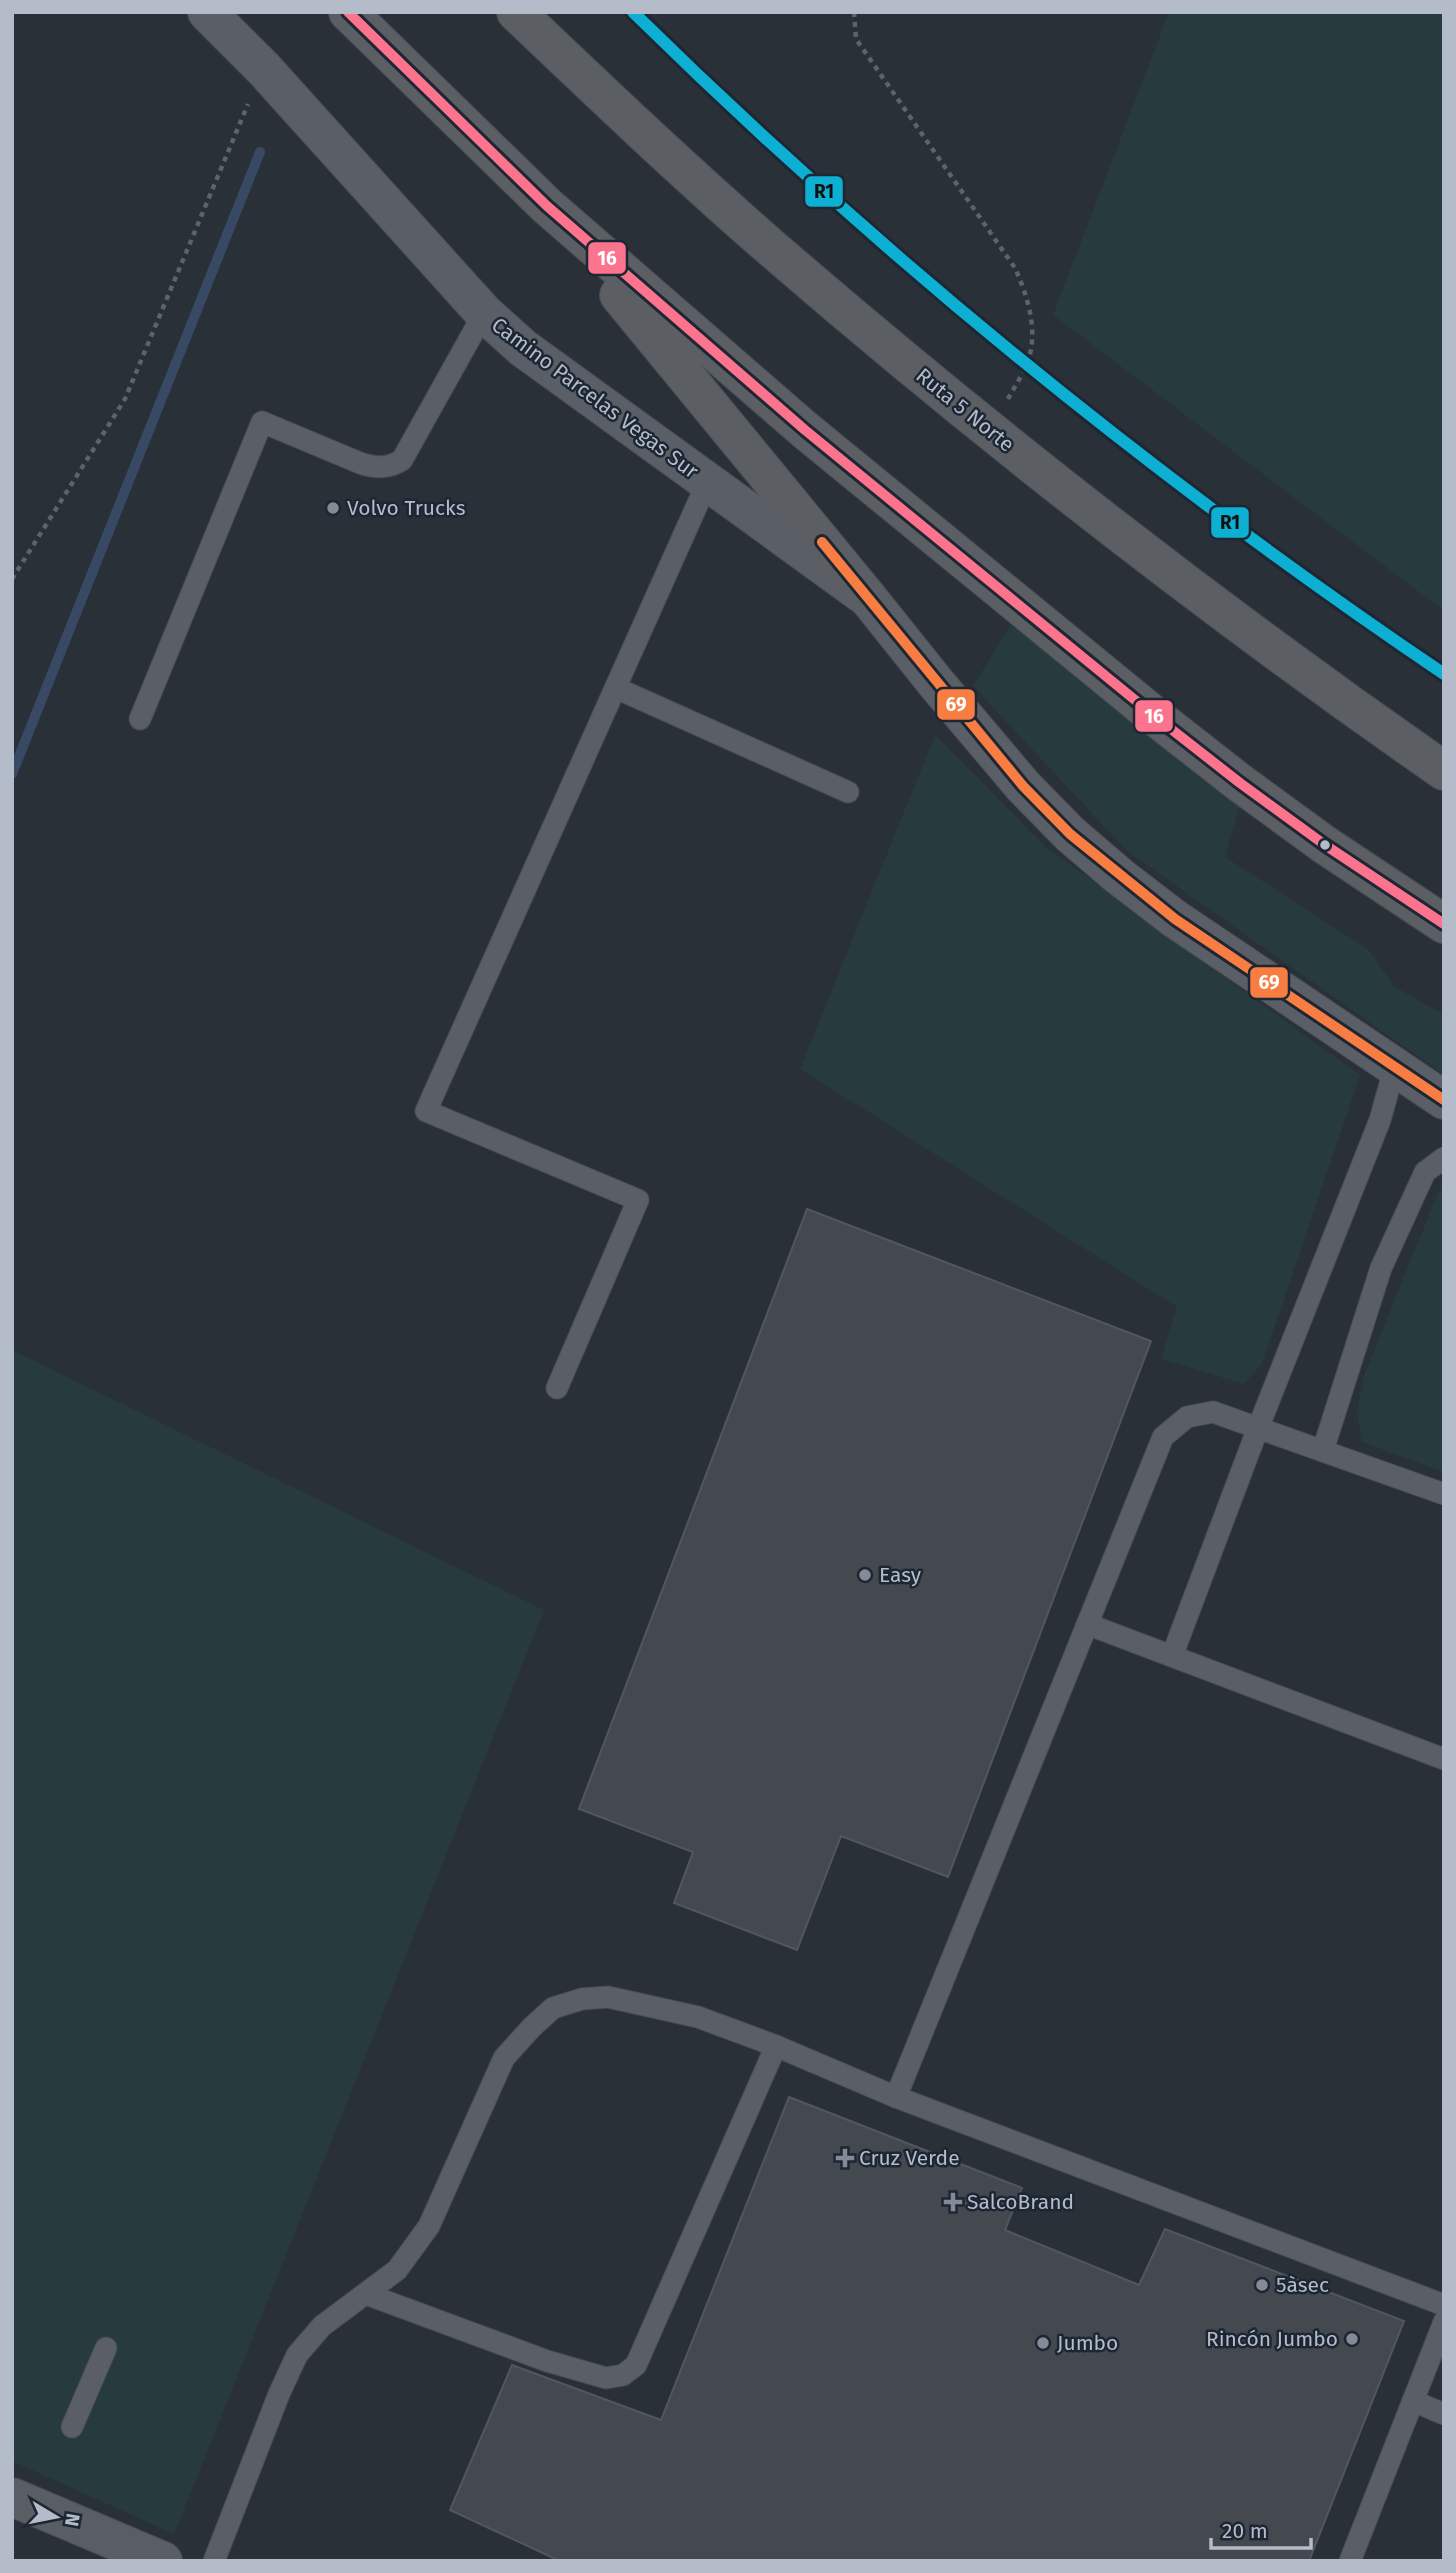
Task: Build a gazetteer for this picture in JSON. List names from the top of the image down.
{
  "streets": {
    "highway": ["Ruta 5 Norte"],
    "street": ["Camino Parcelas Vegas Sur"]
  },
  "places": {
    "other": [
      "Volvo Trucks",
      "Easy",
      "5àsec",
      "Rincón Jumbo",
      "Jumbo"
    ],
    "health": ["Cruz Verde", "SalcoBrand"]
  },
  "lines": ["transit line R1", "transit line 16", "transit line 69"],
  "scale_bar": "20 m",
  "north": "right"
}
